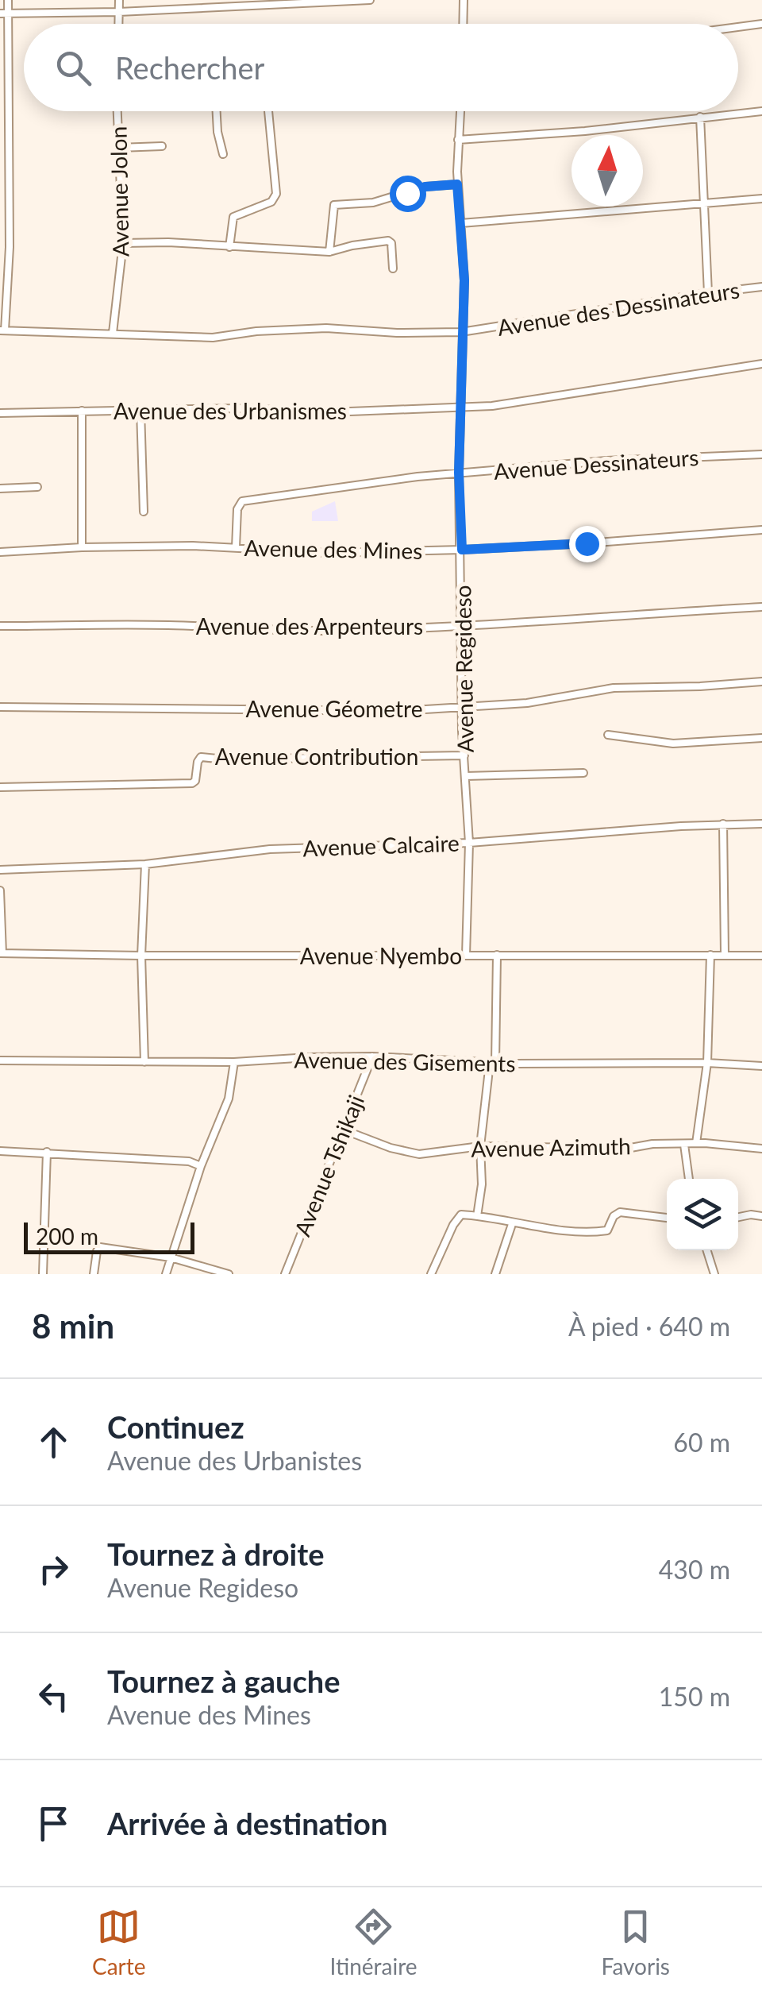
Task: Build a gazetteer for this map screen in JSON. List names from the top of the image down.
{
  "streets": {
    "street": [
      "Avenue Jolon",
      "Avenue des Dessinateurs",
      "Avenue des Urbanismes",
      "Avenue Dessinateurs",
      "Avenue des Mines",
      "Avenue des Arpenteurs",
      "Avenue Regideso",
      "Avenue Géometre",
      "Avenue Contribution",
      "Avenue Calcaire",
      "Avenue Nyembo",
      "Avenue des Gisements",
      "Avenue Azimuth",
      "Avenue Tshikaji"
    ]
  },
  "crossings": [
    ["Avenue Jolon", "Avenue des Dessinateurs"],
    ["Avenue des Dessinateurs", "Avenue Regideso"],
    ["Avenue des Urbanismes", "Avenue Regideso"],
    ["Avenue Dessinateurs", "Avenue des Mines"],
    ["Avenue Dessinateurs", "Avenue Regideso"],
    ["Avenue des Mines", "Avenue Regideso"],
    ["Avenue des Arpenteurs", "Avenue Regideso"],
    ["Avenue Regideso", "Avenue Géometre"],
    ["Avenue Regideso", "Avenue Contribution"],
    ["Avenue Regideso", "Avenue Calcaire"],
    ["Avenue Regideso", "Avenue Nyembo"],
    ["Avenue des Gisements", "Avenue Tshikaji"],
    ["Avenue Azimuth", "Avenue Tshikaji"]
  ],
  "scale_bar": "200 m",
  "north": "top",
  "page": {
    "search": "Rechercher",
    "scale": "200 m",
    "heading": ["8 min", "À pied · 640 m"],
    "list": [
      ["Continuez", "Avenue des Urbanistes", "60 m"],
      ["Tournez à droite", "Avenue Regideso", "430 m"],
      ["Tournez à gauche", "Avenue des Mines", "150 m"],
      "Arrivée à destination"
    ],
    "nav": ["Carte", "Itinéraire", "Favoris"]
  }
}
